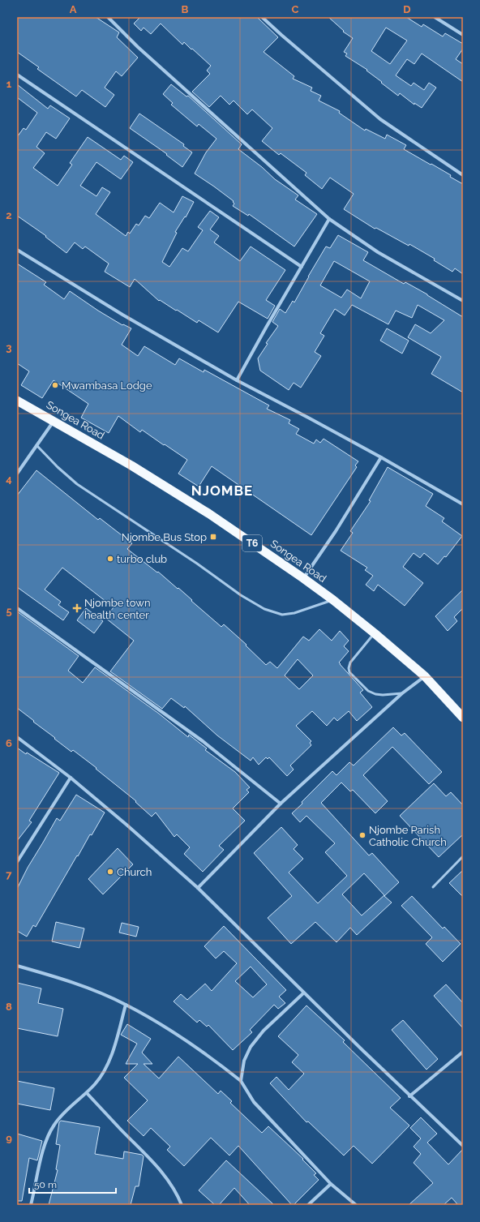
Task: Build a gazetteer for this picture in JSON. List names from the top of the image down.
{
  "streets": {
    "highway": ["Songea Road", "T6"]
  },
  "districts": ["NJOMBE"],
  "places": {
    "other": [
      "Mwambasa Lodge",
      "turbo club",
      "Njombe Parish Catholic Church",
      "Church"
    ],
    "transit": ["Njombe Bus Stop"],
    "health": ["Njombe town health center"]
  },
  "scale_bar": "50 m",
  "grid": {
    "columns": [
      "A",
      "B",
      "C",
      "D"
    ],
    "rows": [
      "1",
      "2",
      "3",
      "4",
      "5",
      "6",
      "7",
      "8",
      "9"
    ]
  }
}
